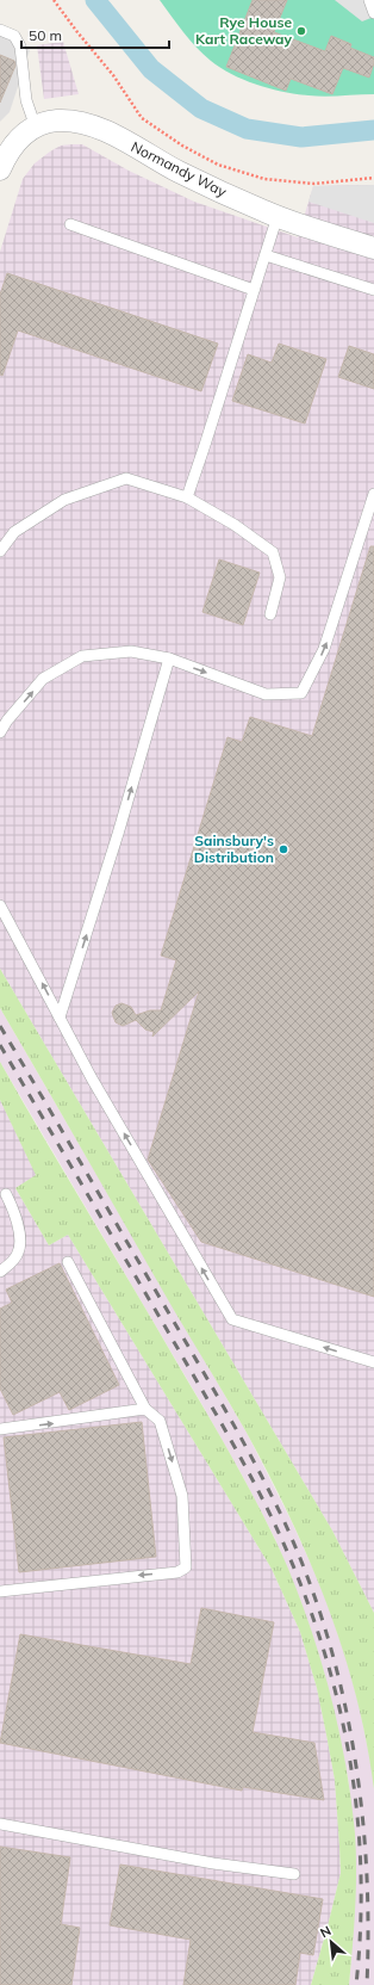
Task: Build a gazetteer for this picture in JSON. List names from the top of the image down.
{
  "streets": {
    "street": ["Normandy Way"]
  },
  "places": ["Rye House Kart Raceway", "Sainsbury's Distribution"],
  "scale_bar": "50 m",
  "north": "top left"
}
